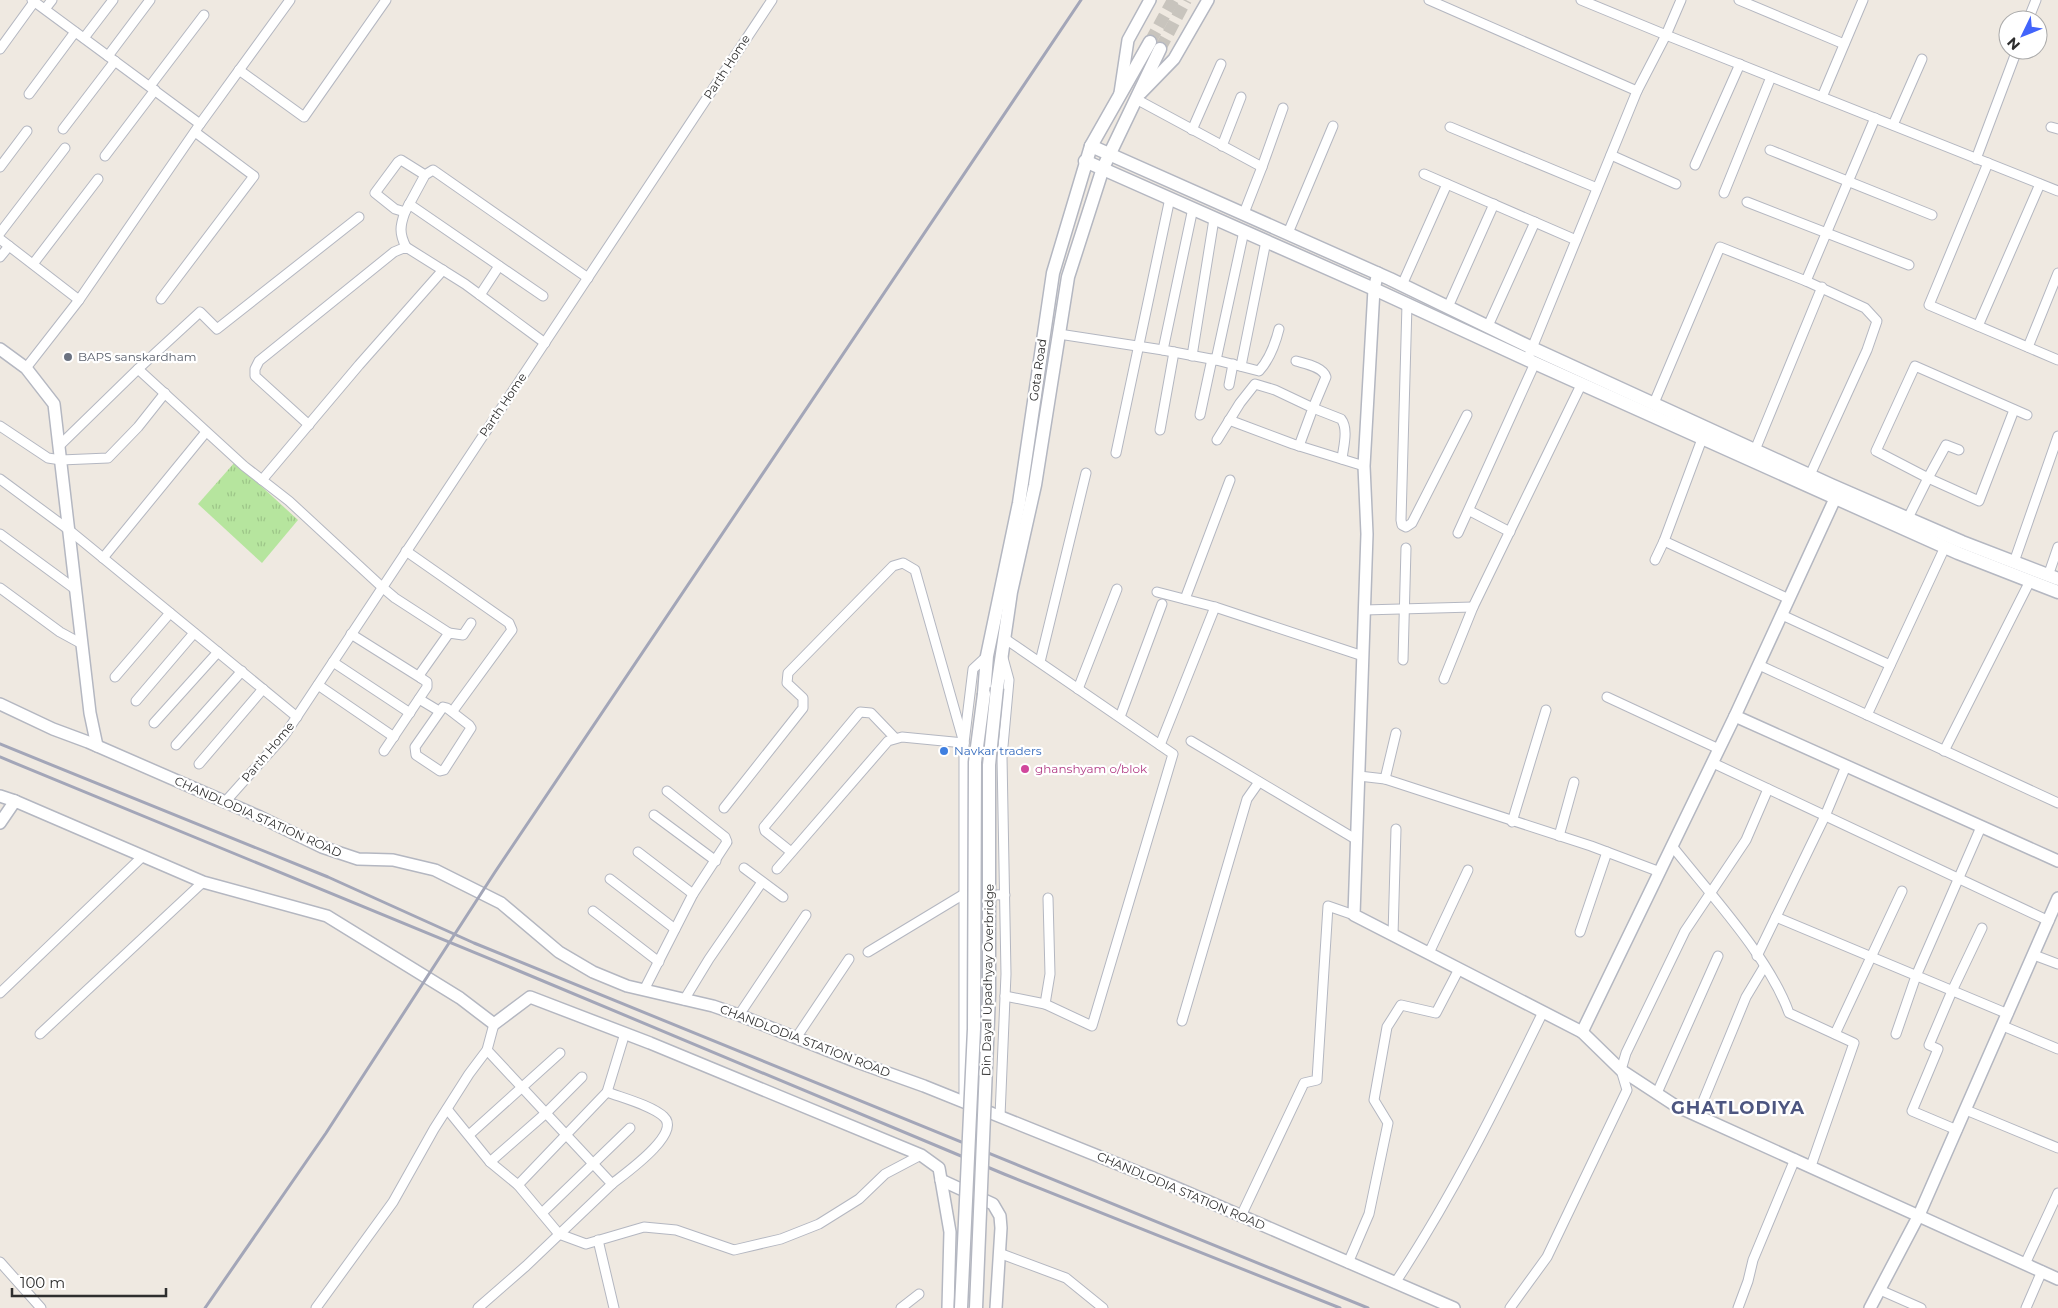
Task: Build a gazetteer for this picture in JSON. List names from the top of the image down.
{
  "streets": {
    "main road": ["Gota Road", "Din Dayal Upadhyay Overbridge"],
    "street": ["Parth Home", "CHANDLODIA STATION ROAD"]
  },
  "crossings": [
    ["Parth Home", "CHANDLODIA STATION ROAD"],
    ["Gota Road", "Din Dayal Upadhyay Overbridge"]
  ],
  "districts": ["GHATLODIYA"],
  "places": ["BAPS sanskardham", "Navkar traders", "ghanshyam o/blok"],
  "scale_bar": "100 m",
  "north": "bottom left"
}
